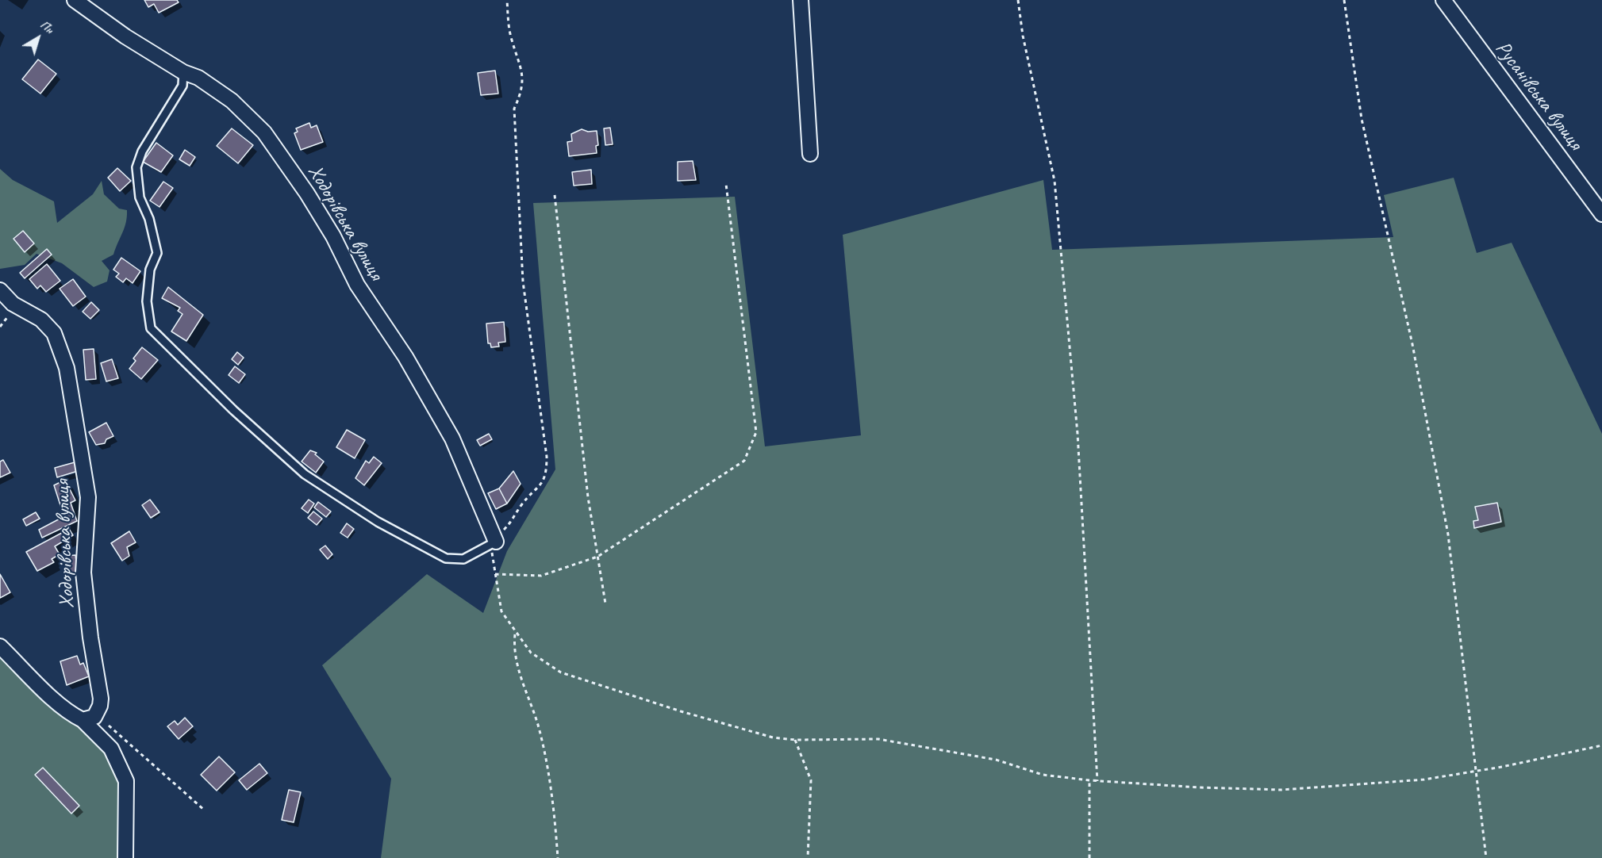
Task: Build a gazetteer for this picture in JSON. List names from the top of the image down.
{
  "streets": {
    "street": ["Русанівська вулиця", "Ходорівська вулиця"]
  },
  "north": "top right"
}
